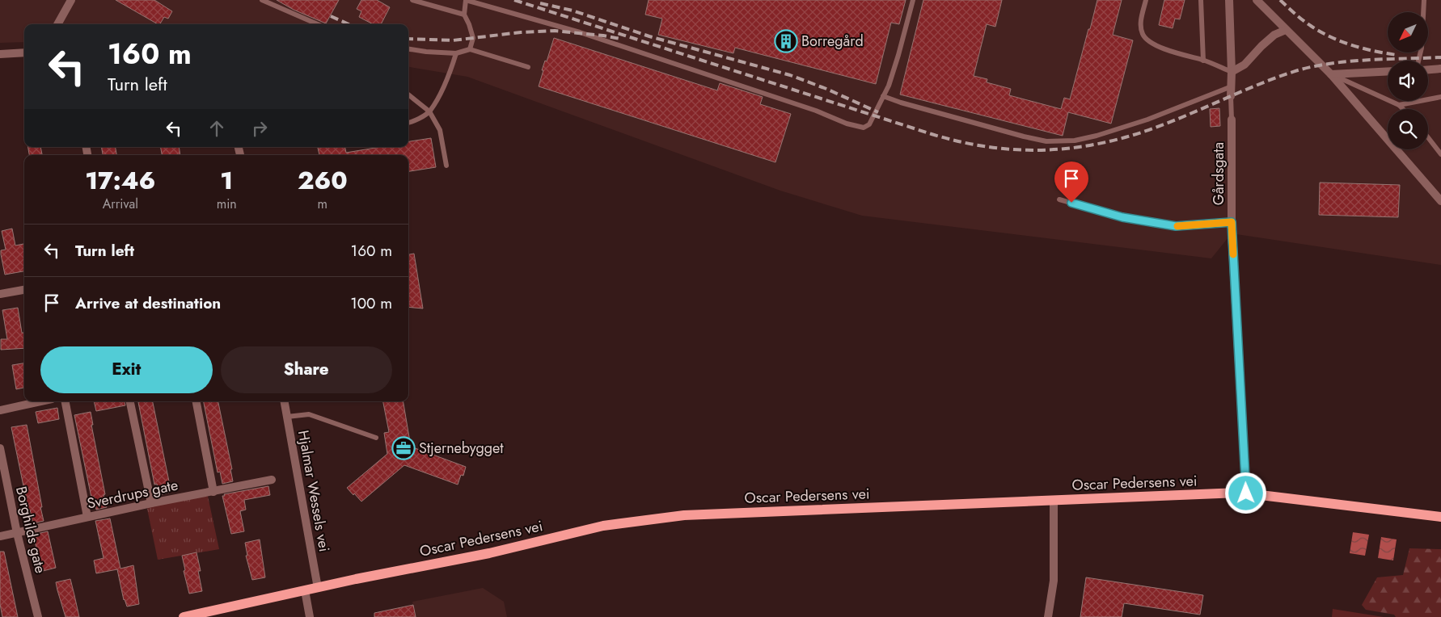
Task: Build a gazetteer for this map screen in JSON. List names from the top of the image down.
{
  "streets": {
    "main road": ["Oscar Pedersens vei"],
    "street": [
      "Gårdsgata",
      "Hjalmar Wessels vei",
      "Sverdrups gate",
      "Borghilds gate"
    ]
  },
  "crossings": [
    ["Gårdsgata", "Oscar Pedersens vei"],
    ["Oscar Pedersens vei", "Hjalmar Wessels vei"],
    ["Sverdrups gate", "Borghilds gate"]
  ],
  "places": {
    "building": ["Borregård"],
    "office": ["Stjernebygget"]
  },
  "north": "bottom left",
  "page": {
    "turn": ["160 m", "Turn left"],
    "eta": [
      "17:46",
      "Arrival",
      "1",
      "min",
      "260",
      "m"
    ],
    "list": [
      {
        "name": "Turn left",
        "value": "160 m"
      },
      {
        "name": "Arrive at destination",
        "value": "100 m"
      }
    ],
    "buttons": ["Exit", "Share"]
  }
}
